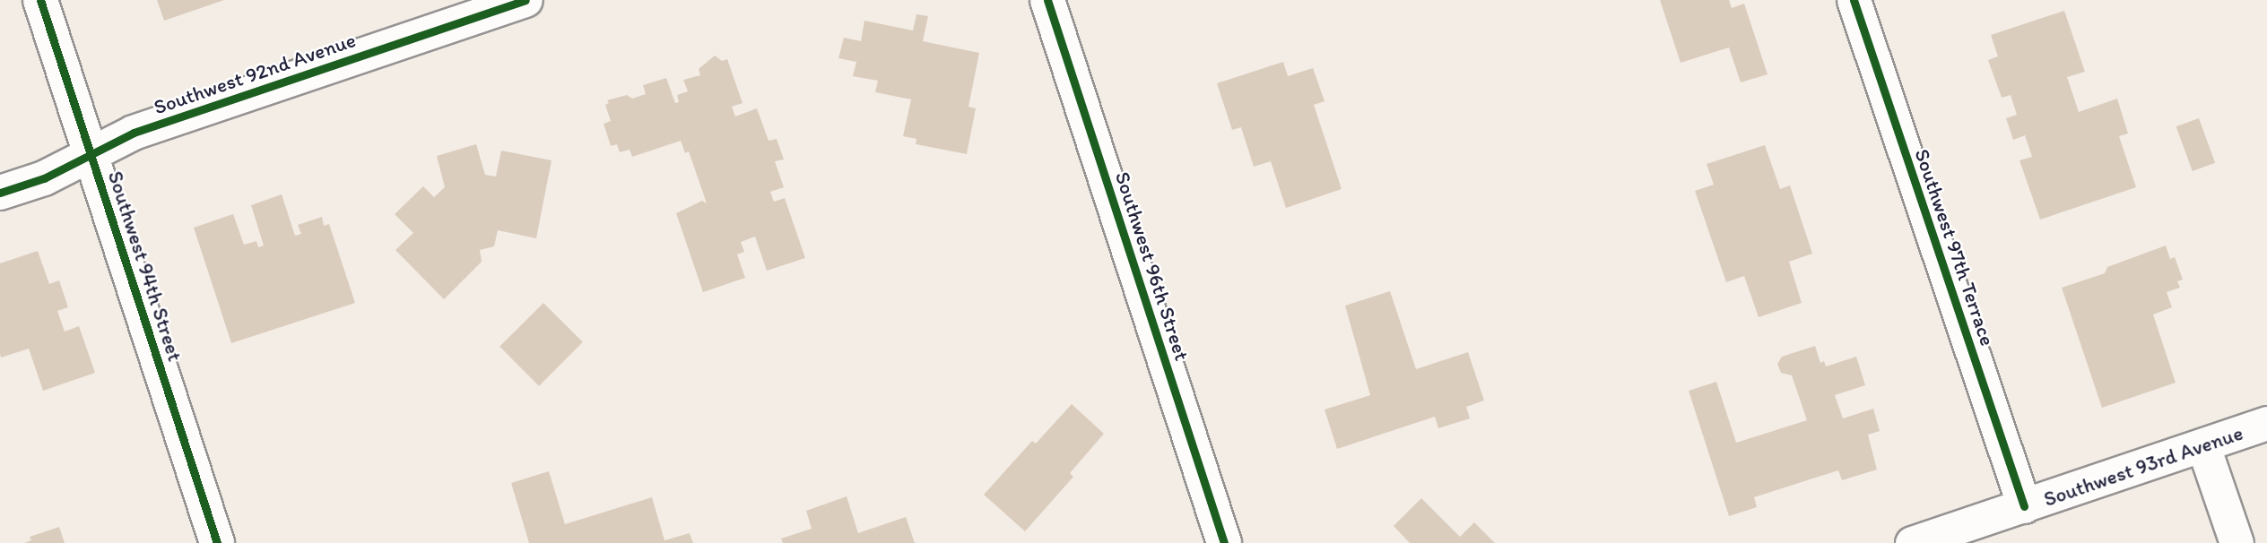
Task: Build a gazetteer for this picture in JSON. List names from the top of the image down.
{
  "streets": {
    "street": [
      "Southwest 92nd Avenue",
      "Southwest 97th Terrace",
      "Southwest 94th Street",
      "Southwest 96th Street",
      "Southwest 93rd Avenue"
    ]
  },
  "crossings": [
    ["Southwest 92nd Avenue", "Southwest 94th Street"],
    ["Southwest 97th Terrace", "Southwest 93rd Avenue"]
  ]
}
